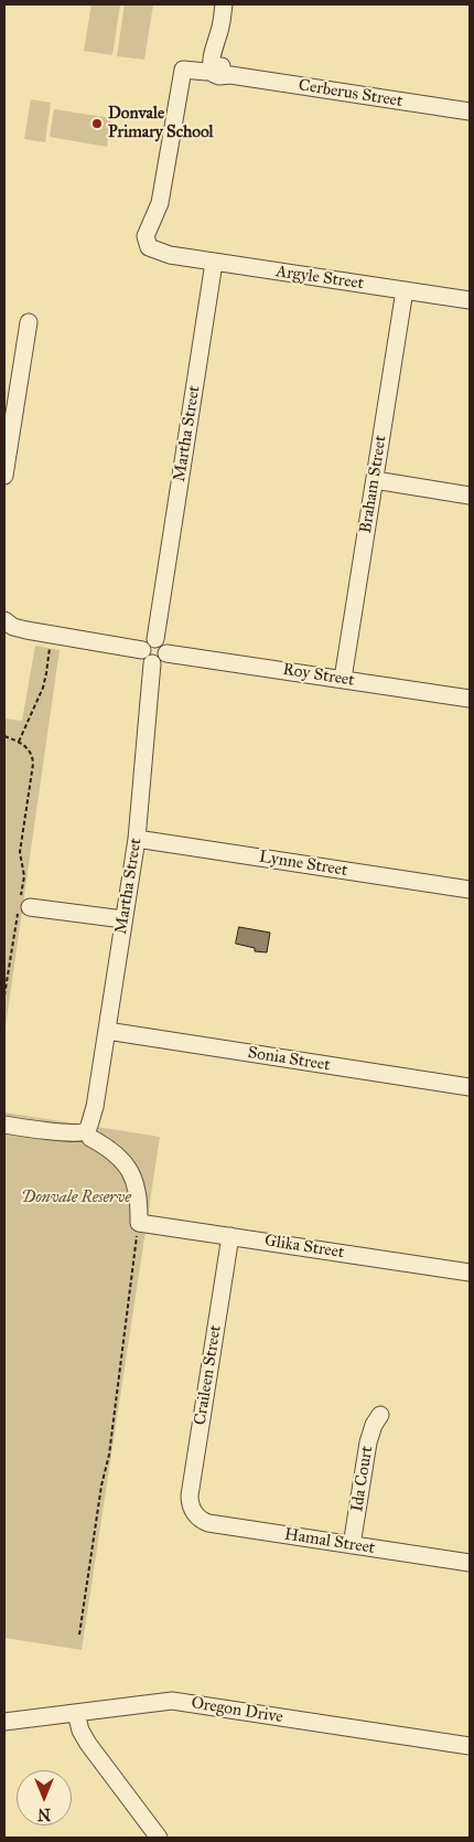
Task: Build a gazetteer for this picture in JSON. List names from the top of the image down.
{
  "streets": {
    "street": [
      "Cerberus Street",
      "Argyle Street",
      "Martha Street",
      "Braham Street",
      "Roy Street",
      "Lynne Street",
      "Sonia Street",
      "Glika Street",
      "Craileen Street",
      "Ida Court",
      "Hamal Street",
      "Oregon Drive"
    ]
  },
  "crossings": [
    ["Cerberus Street", "Argyle Street"],
    ["Argyle Street", "Martha Street"],
    ["Argyle Street", "Braham Street"],
    ["Martha Street", "Roy Street"],
    ["Martha Street", "Lynne Street"],
    ["Martha Street", "Sonia Street"],
    ["Braham Street", "Roy Street"],
    ["Glika Street", "Craileen Street"],
    ["Craileen Street", "Hamal Street"],
    ["Ida Court", "Hamal Street"]
  ],
  "parks": ["Donvale Reserve"],
  "places": ["Donvale Primary School"],
  "north": "bottom"
}
